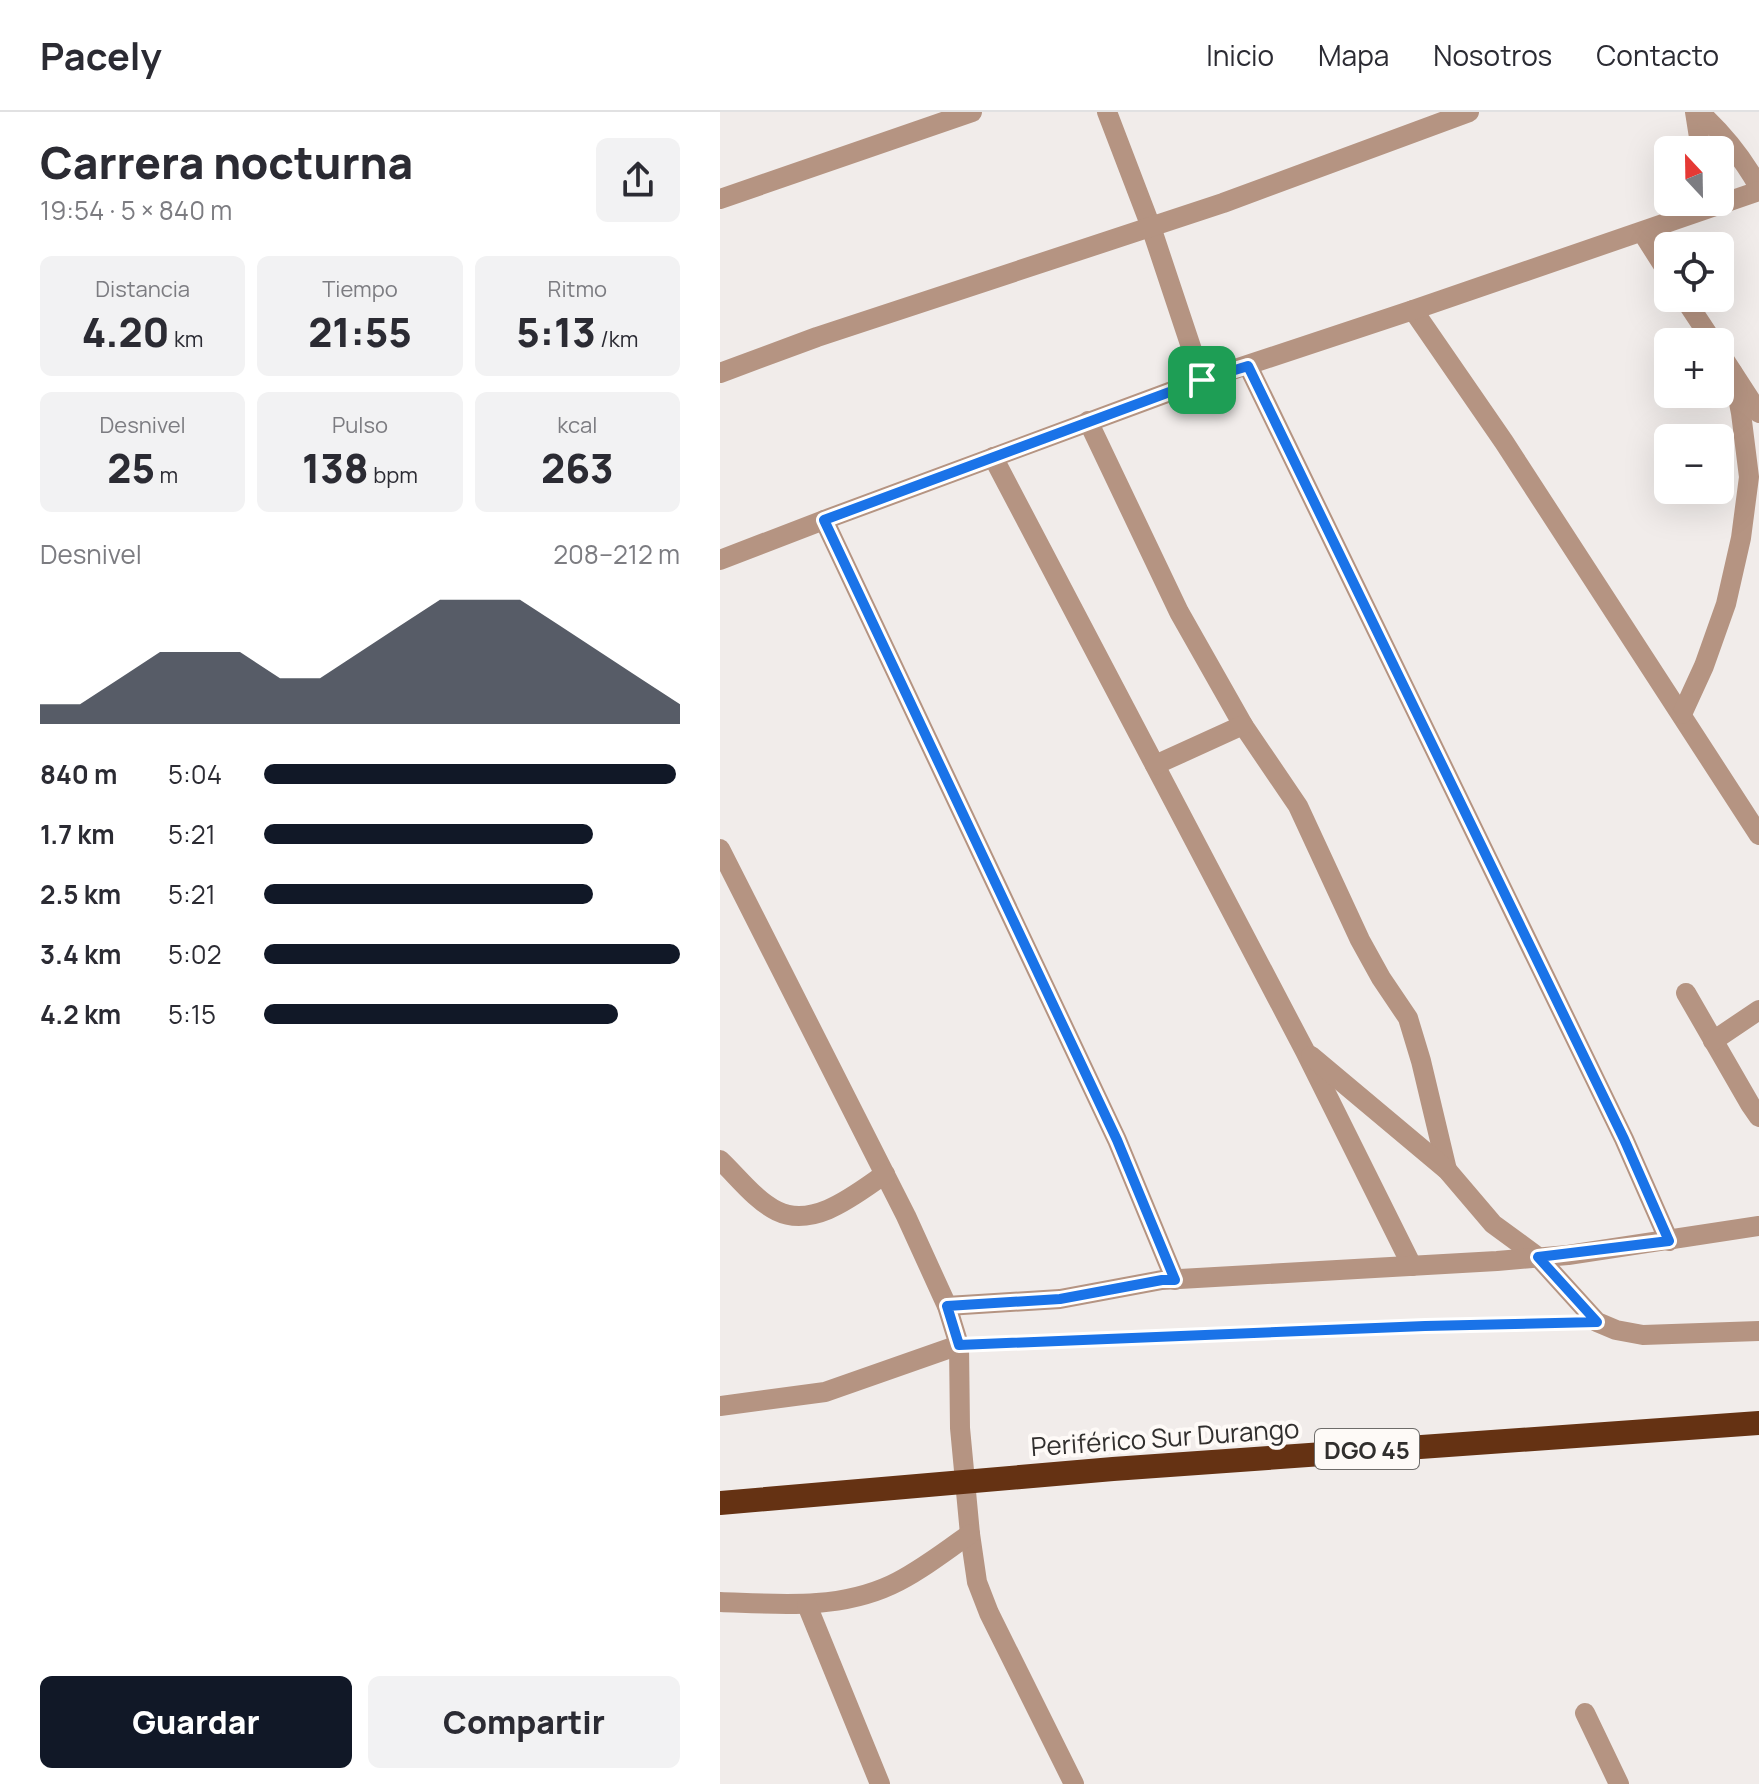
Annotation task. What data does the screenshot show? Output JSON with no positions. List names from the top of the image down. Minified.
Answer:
{"streets":{"highway":["Periférico Sur Durango","DGO 45"]},"north":"top","page":{"header":"Pacely","nav":["Inicio","Mapa","Nosotros","Contacto"],"heading":["Carrera nocturna","19:54 · 5 × 840 m"],"map_buttons":["+","−"],"stats":[["Distancia","4.20 km"],["Tiempo","21:55"],["Ritmo","5:13 /km"],["Desnivel","25 m"],["Pulso","138 bpm"],["kcal","263"]],"chart":["Desnivel","208–212 m"],"list":[{"name":"840 m","note":"5:04"},{"name":"1.7 km","note":"5:21"},{"name":"2.5 km","note":"5:21"},{"name":"3.4 km","note":"5:02"},{"name":"4.2 km","note":"5:15"}],"buttons":["Guardar","Compartir"]}}
